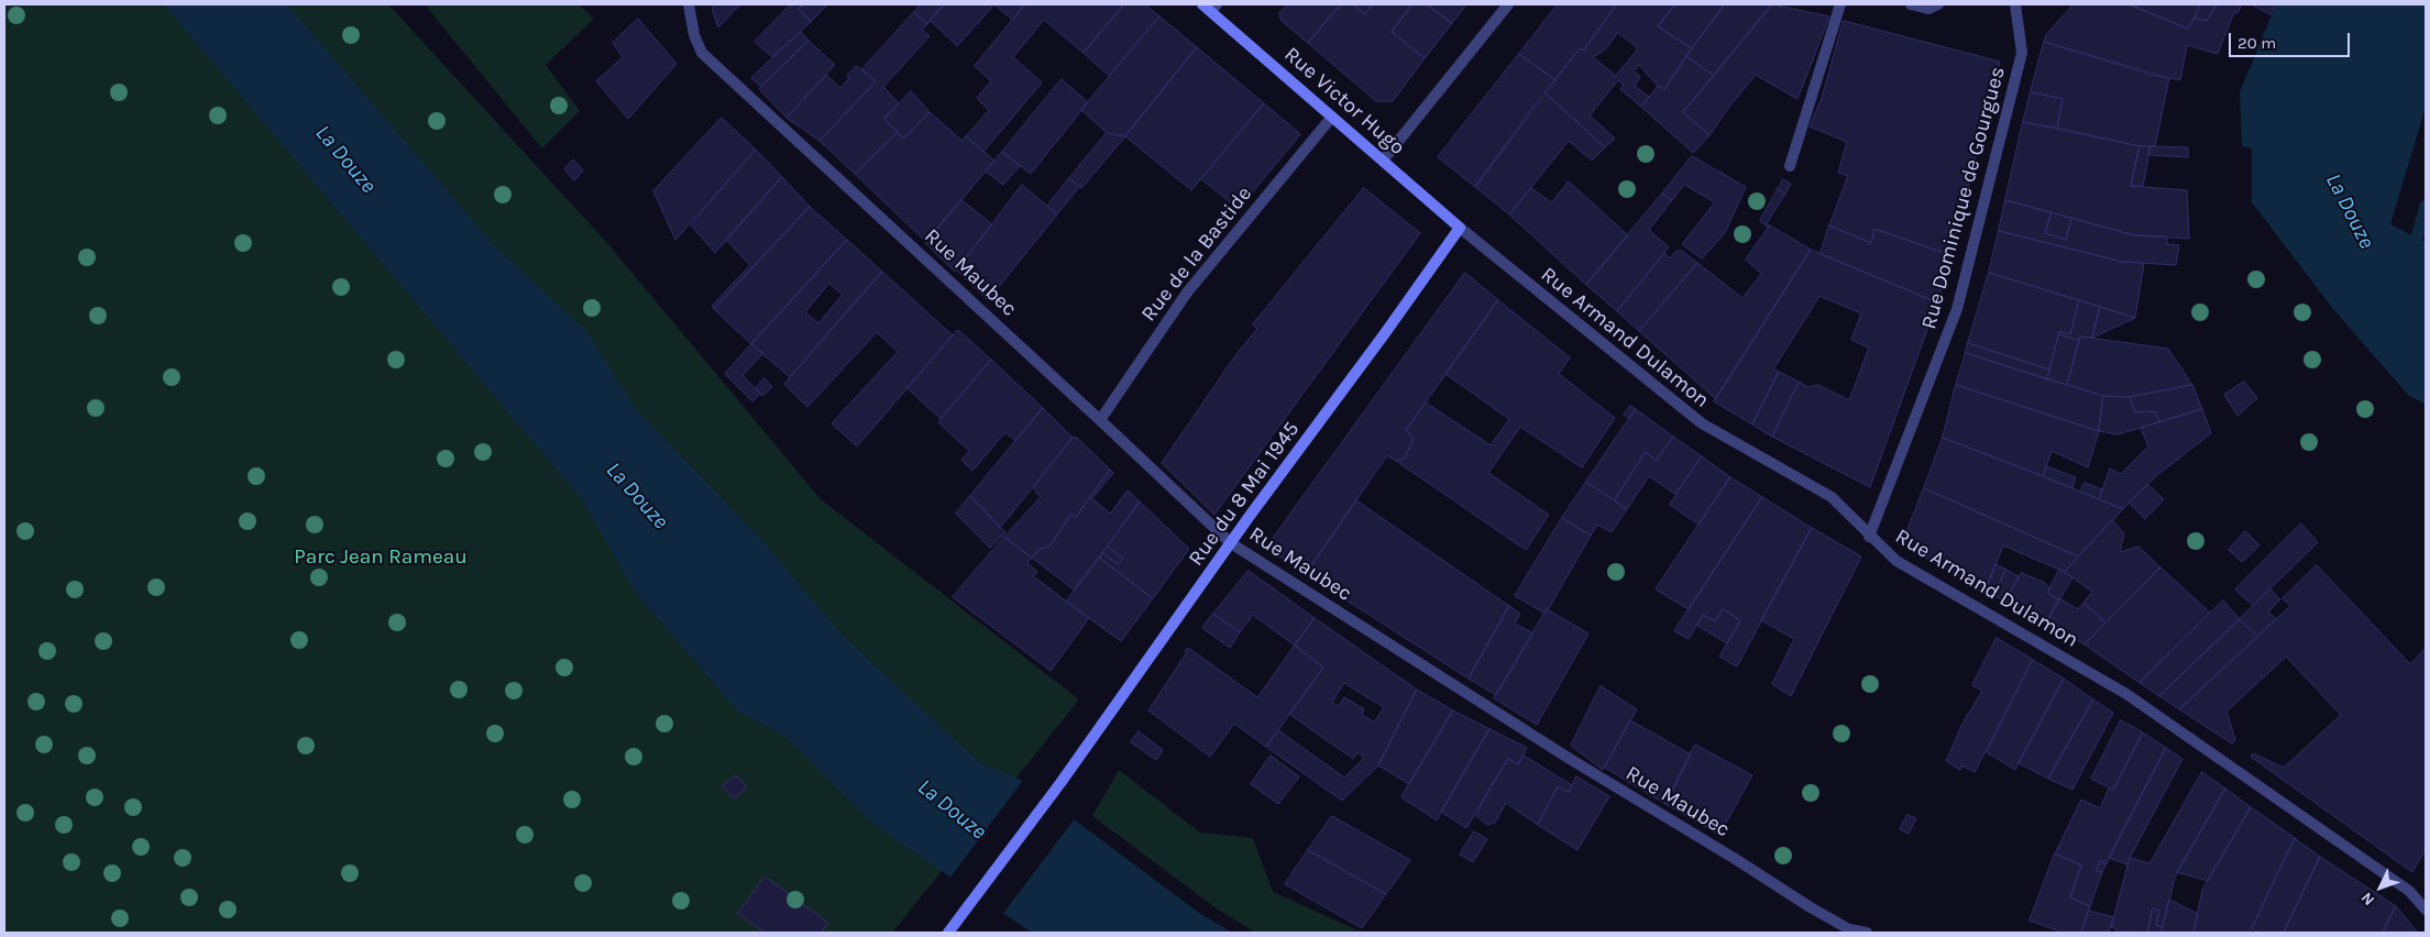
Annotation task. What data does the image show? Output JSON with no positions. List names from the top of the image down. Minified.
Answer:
{"streets":{"main road":["Rue Victor Hugo","Rue du 8 Mai 1945"],"street":["Rue Dominique de Gourgues","Rue de la Bastide","Rue Maubec","Rue Armand Dulamon"]},"crossings":[["Rue Victor Hugo","Rue de la Bastide"],["Rue Victor Hugo","Rue Armand Dulamon"],["Rue Victor Hugo","Rue du 8 Mai 1945"],["Rue Dominique de Gourgues","Rue Armand Dulamon"],["Rue de la Bastide","Rue Maubec"],["Rue Maubec","Rue du 8 Mai 1945"],["Rue Armand Dulamon","Rue du 8 Mai 1945"]],"water":["La Douze"],"parks":["Parc Jean Rameau"],"scale_bar":"20 m","north":"bottom left"}
